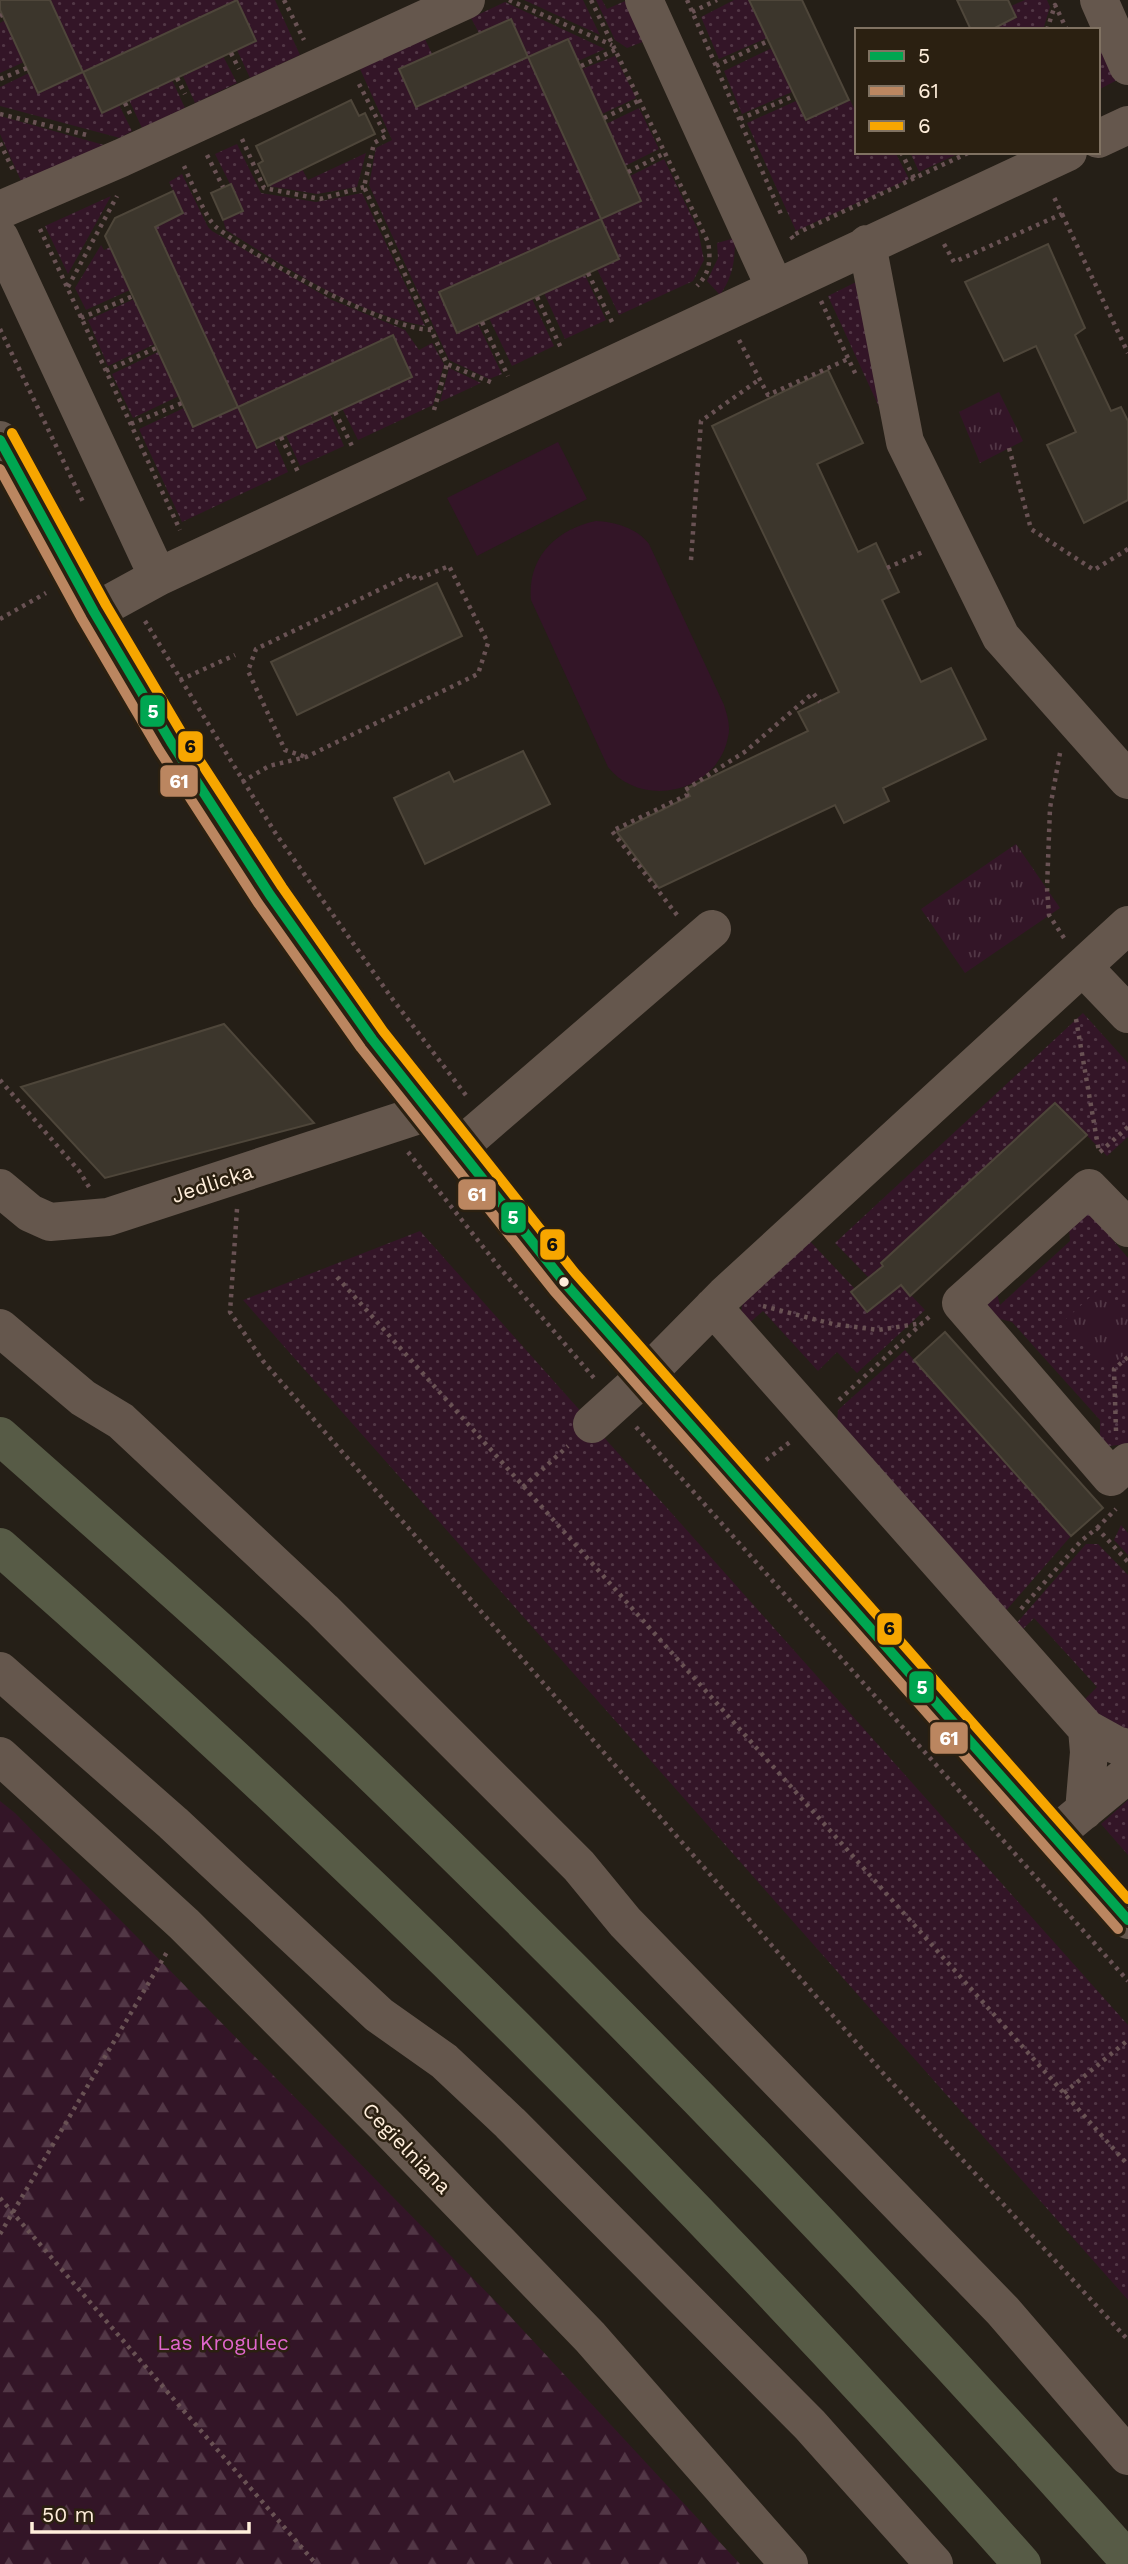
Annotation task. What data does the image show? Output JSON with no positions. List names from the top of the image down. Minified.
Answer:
{"streets":{"street":["Jedlicka","Cegielniana"]},"parks":["Las Krogulec"],"lines":["transit line 6","transit line 5","transit line 61"],"legend":["5","61","6"],"scale_bar":"50 m"}
